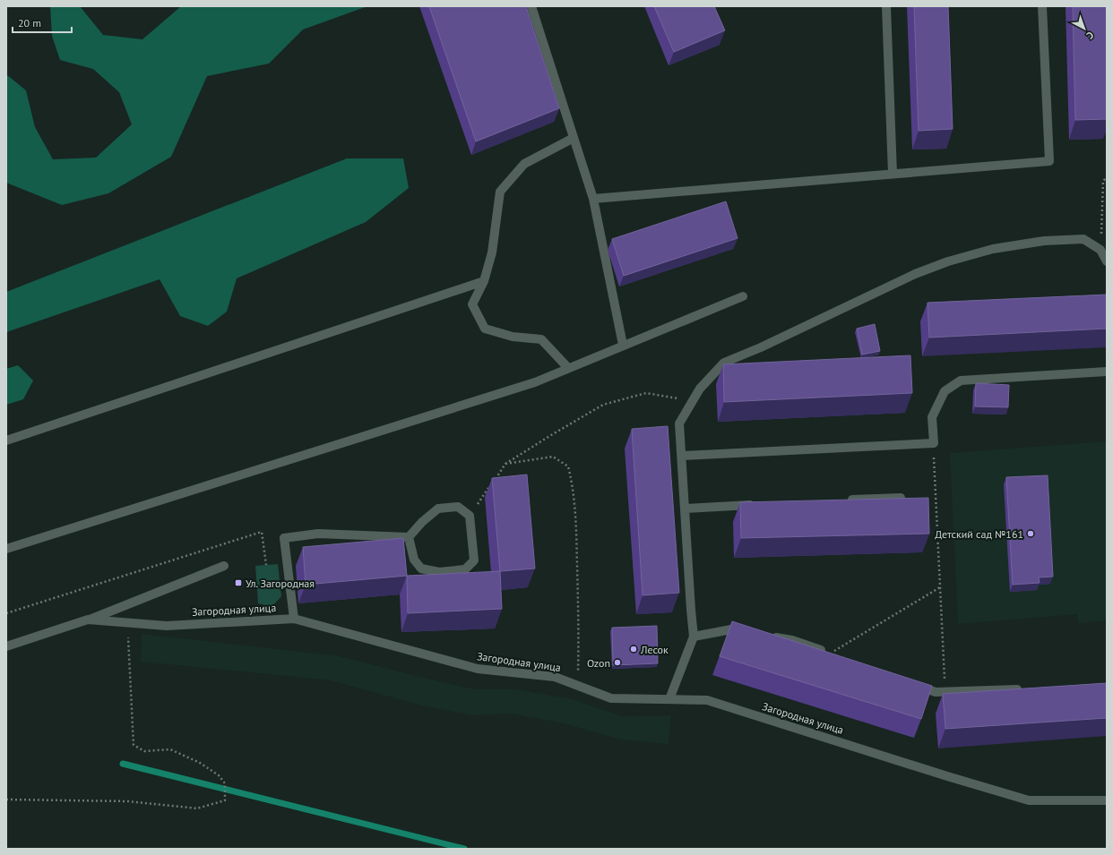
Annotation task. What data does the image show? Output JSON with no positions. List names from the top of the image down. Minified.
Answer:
{"streets":{"street":["Загородная улица"]},"places":{"other":["Детский сад №161","Лесок","Ozon"],"transit":["Ул. Загородная"]},"scale_bar":"20 m","north":"bottom right"}
